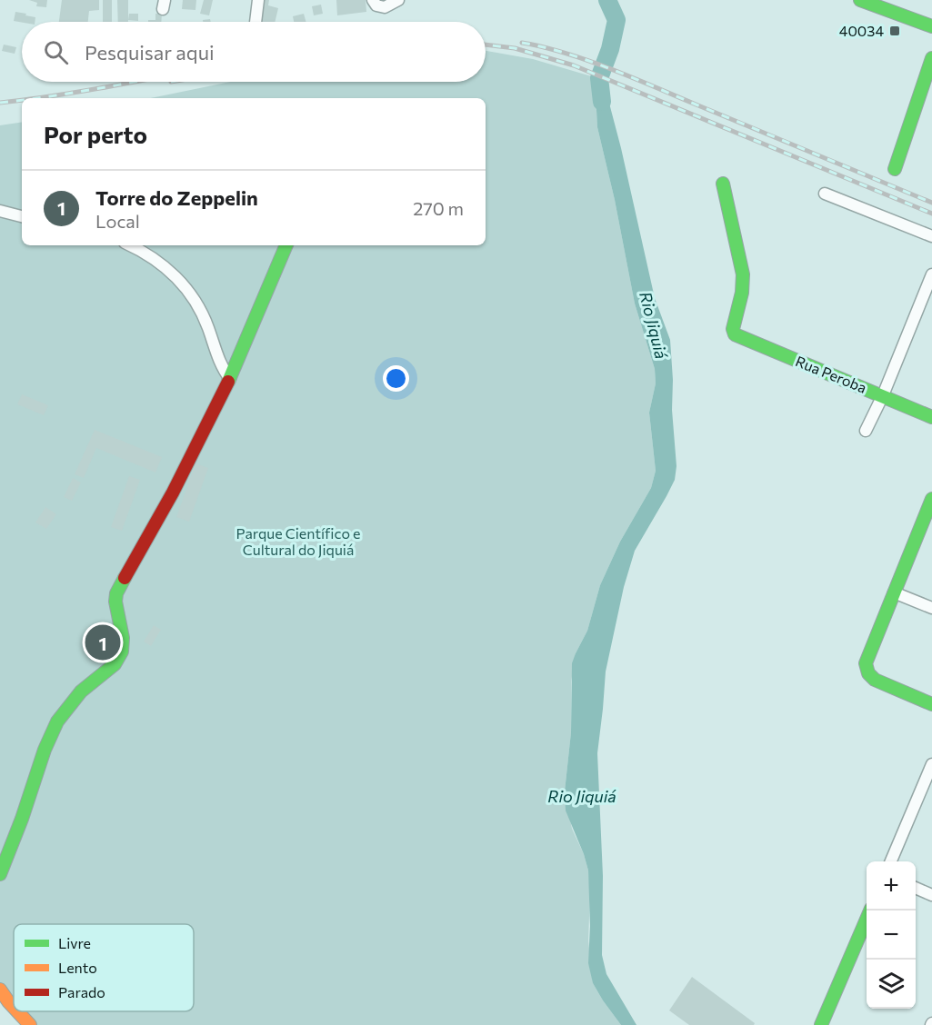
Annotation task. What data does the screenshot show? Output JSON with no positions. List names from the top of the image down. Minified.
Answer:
{"streets":{"street":["Rua Peroba"]},"water":["Rio Jiquiá"],"parks":["Parque Científico e Cultural do Jiquiá"],"places":{"transit":["40034"]},"legend":["Livre","Lento","Parado"],"page":{"search":"Pesquisar aqui","heading":"Por perto","list":[{"mark":"1","name":"Torre do Zeppelin","note":"Local","value":"270 m"}],"pins":"1","map_buttons":["+","−"]}}
